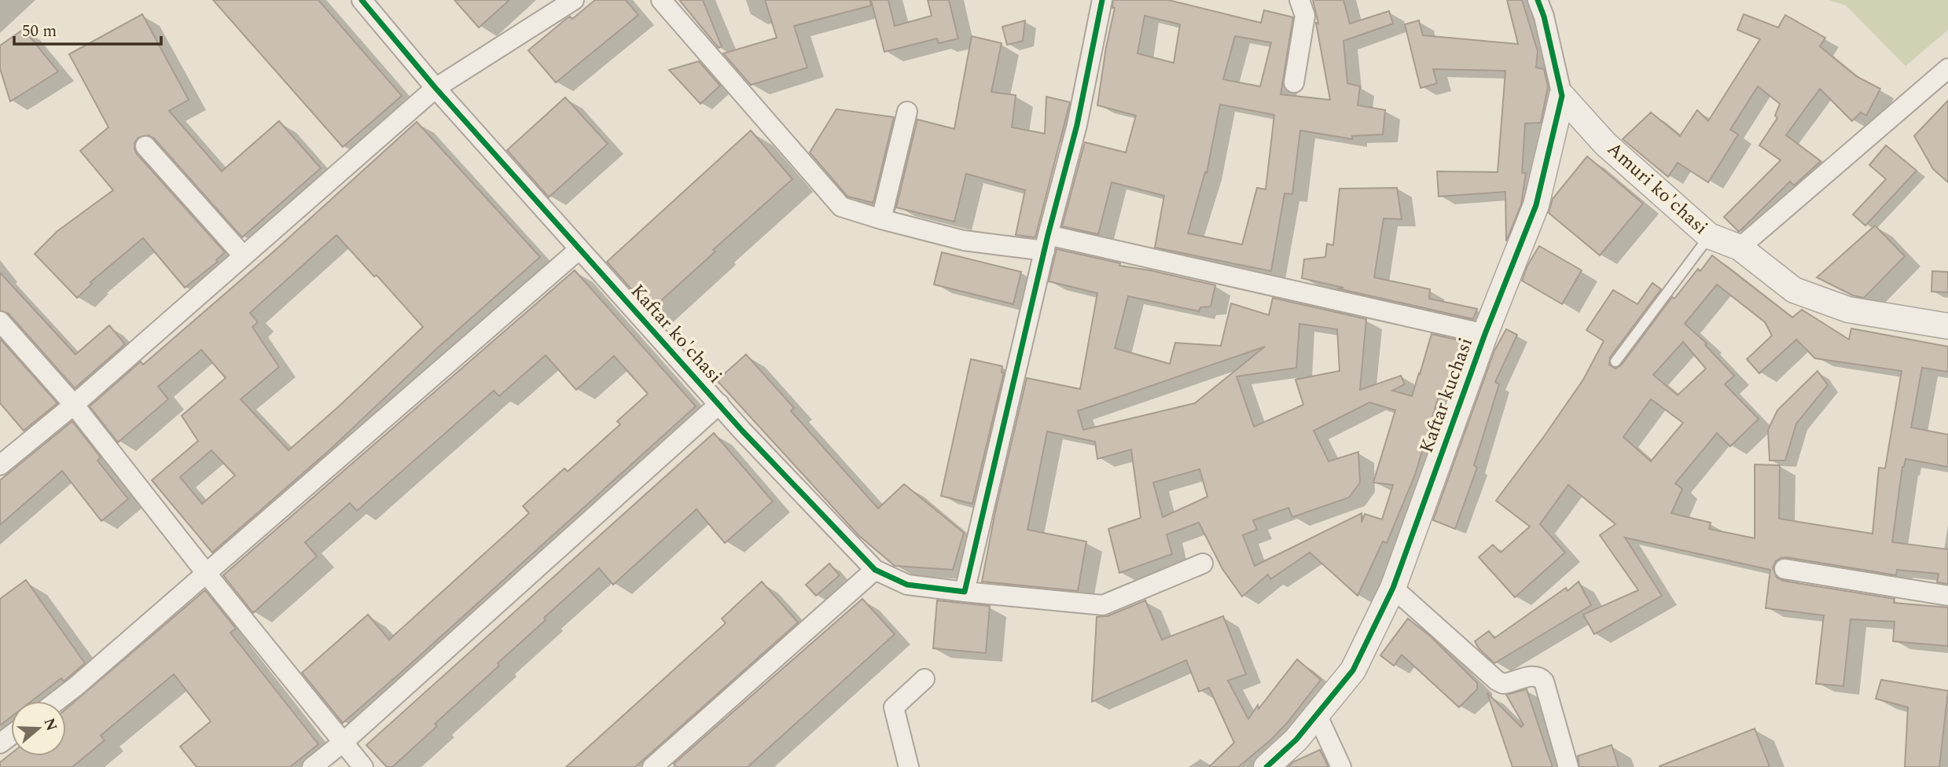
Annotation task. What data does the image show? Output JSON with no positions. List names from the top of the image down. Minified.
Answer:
{"streets":{"street":["Amuri ko'chasi","Kaftar ko'chasi","Kaftar kuchasi"]},"crossings":[["Amuri ko'chasi","Kaftar kuchasi"]],"scale_bar":"50 m","north":"right"}
